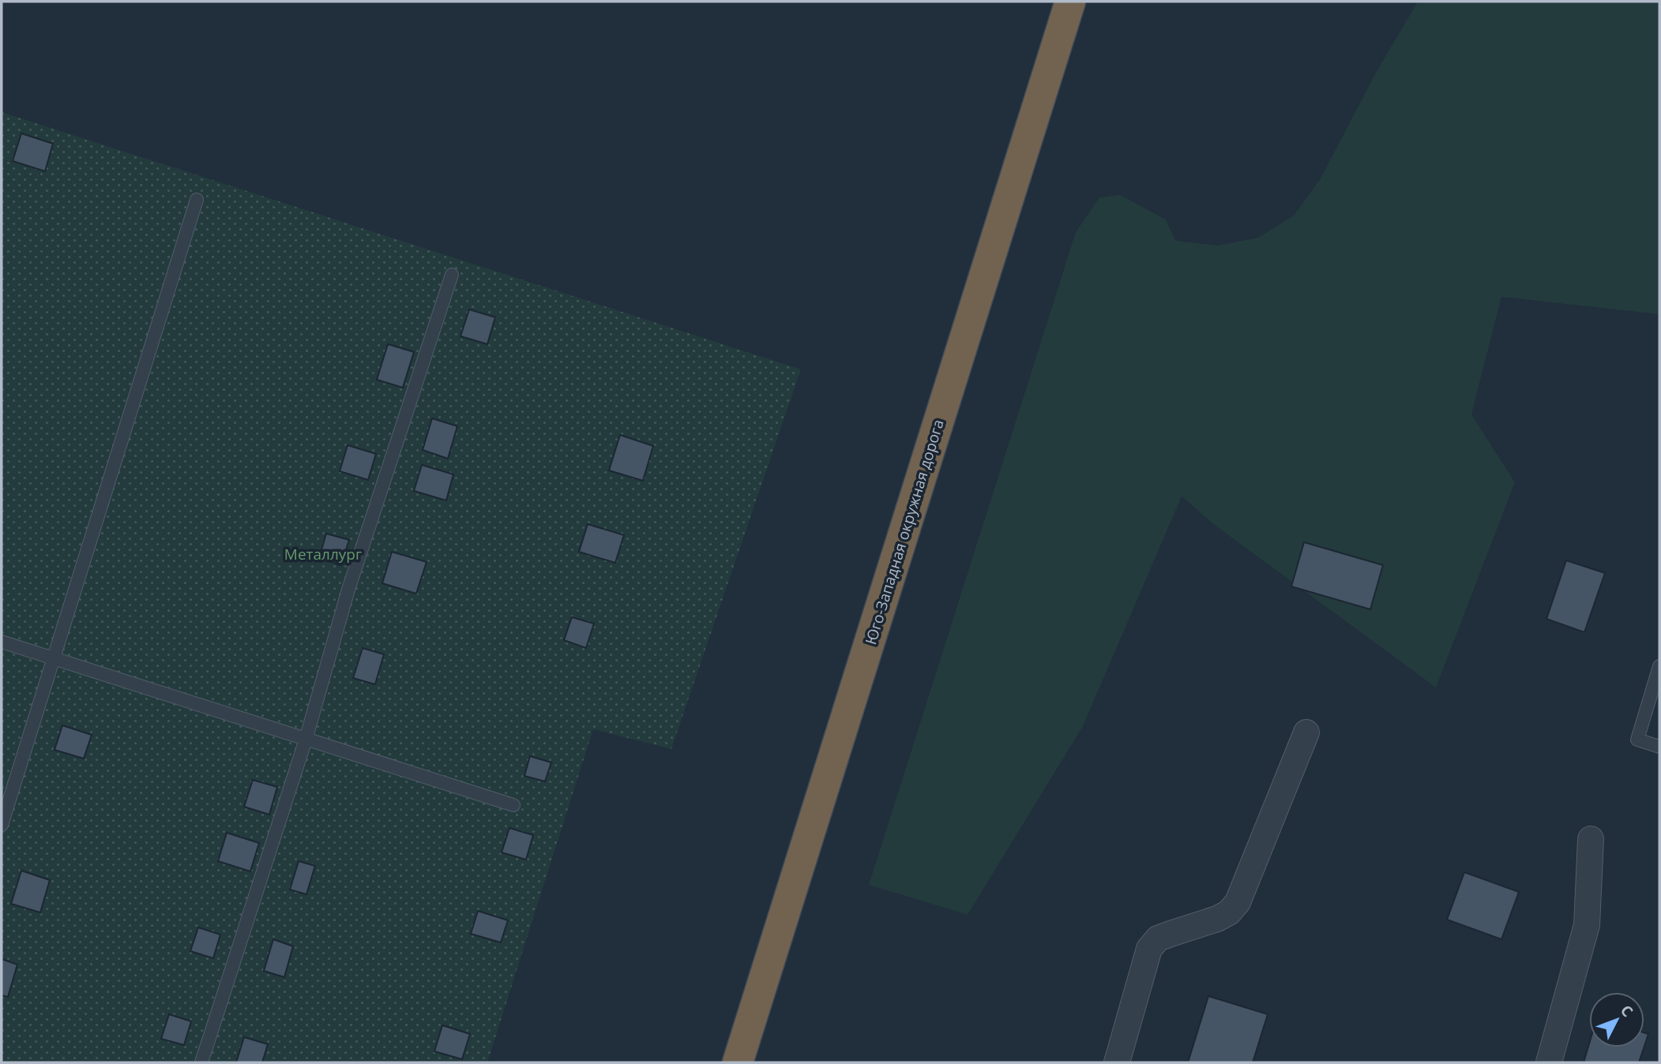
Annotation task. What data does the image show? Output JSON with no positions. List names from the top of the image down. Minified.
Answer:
{"streets":{"highway":["Юго-Западная окружная дорога"]},"parks":["Металлург"],"north":"top right"}
